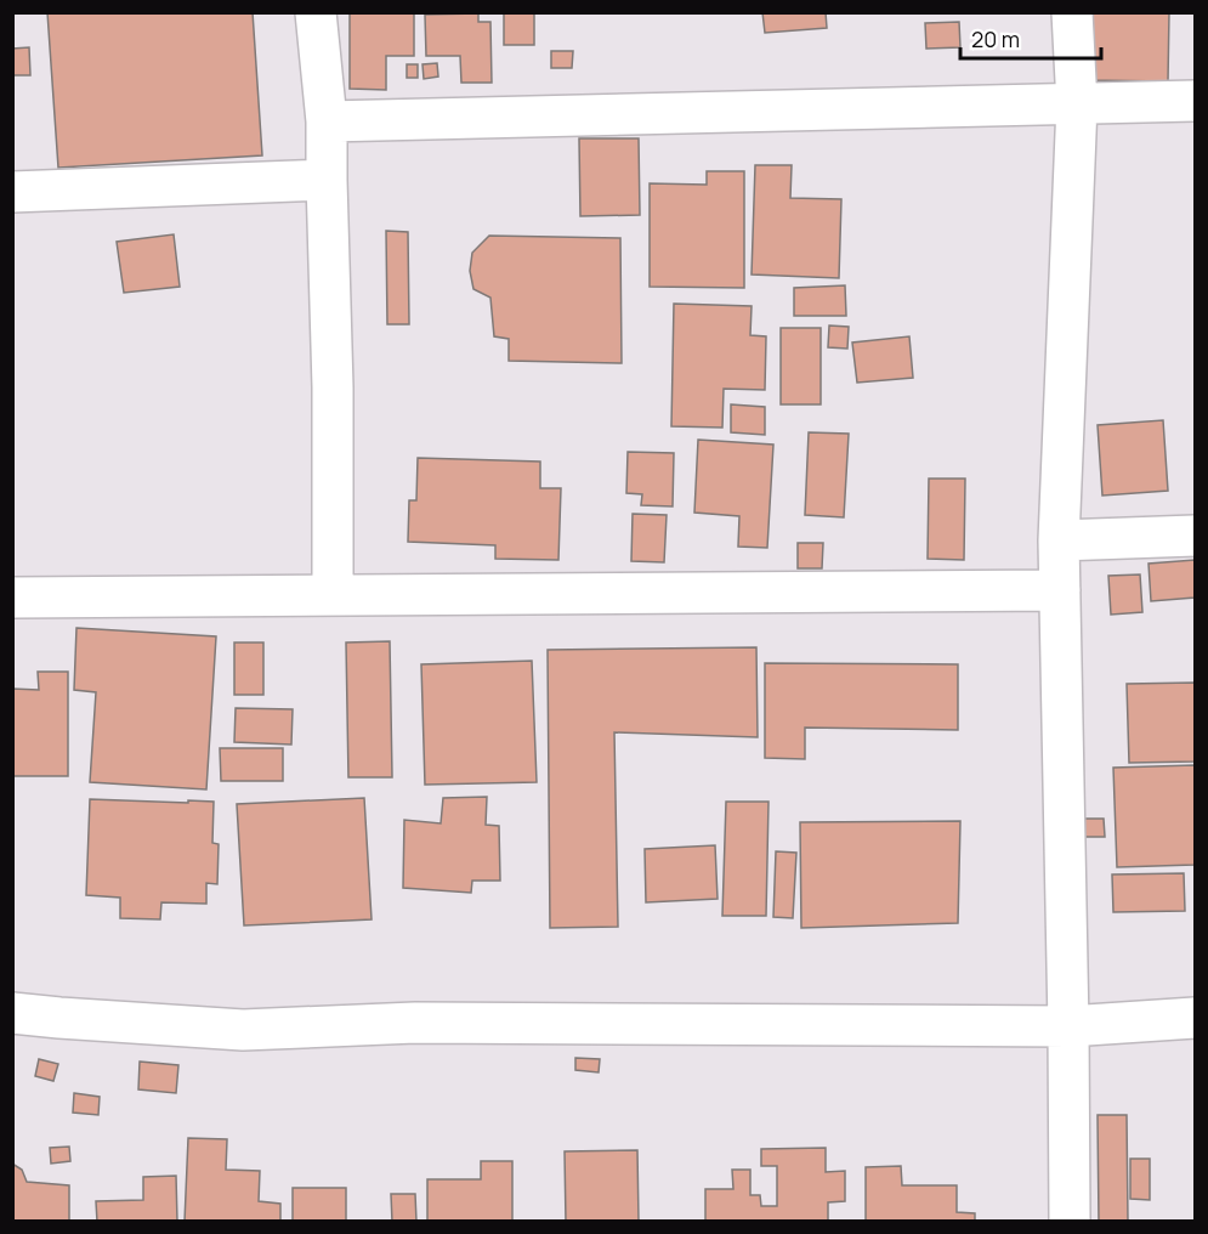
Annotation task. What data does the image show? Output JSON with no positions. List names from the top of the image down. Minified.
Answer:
{"scale_bar":"20 m"}
